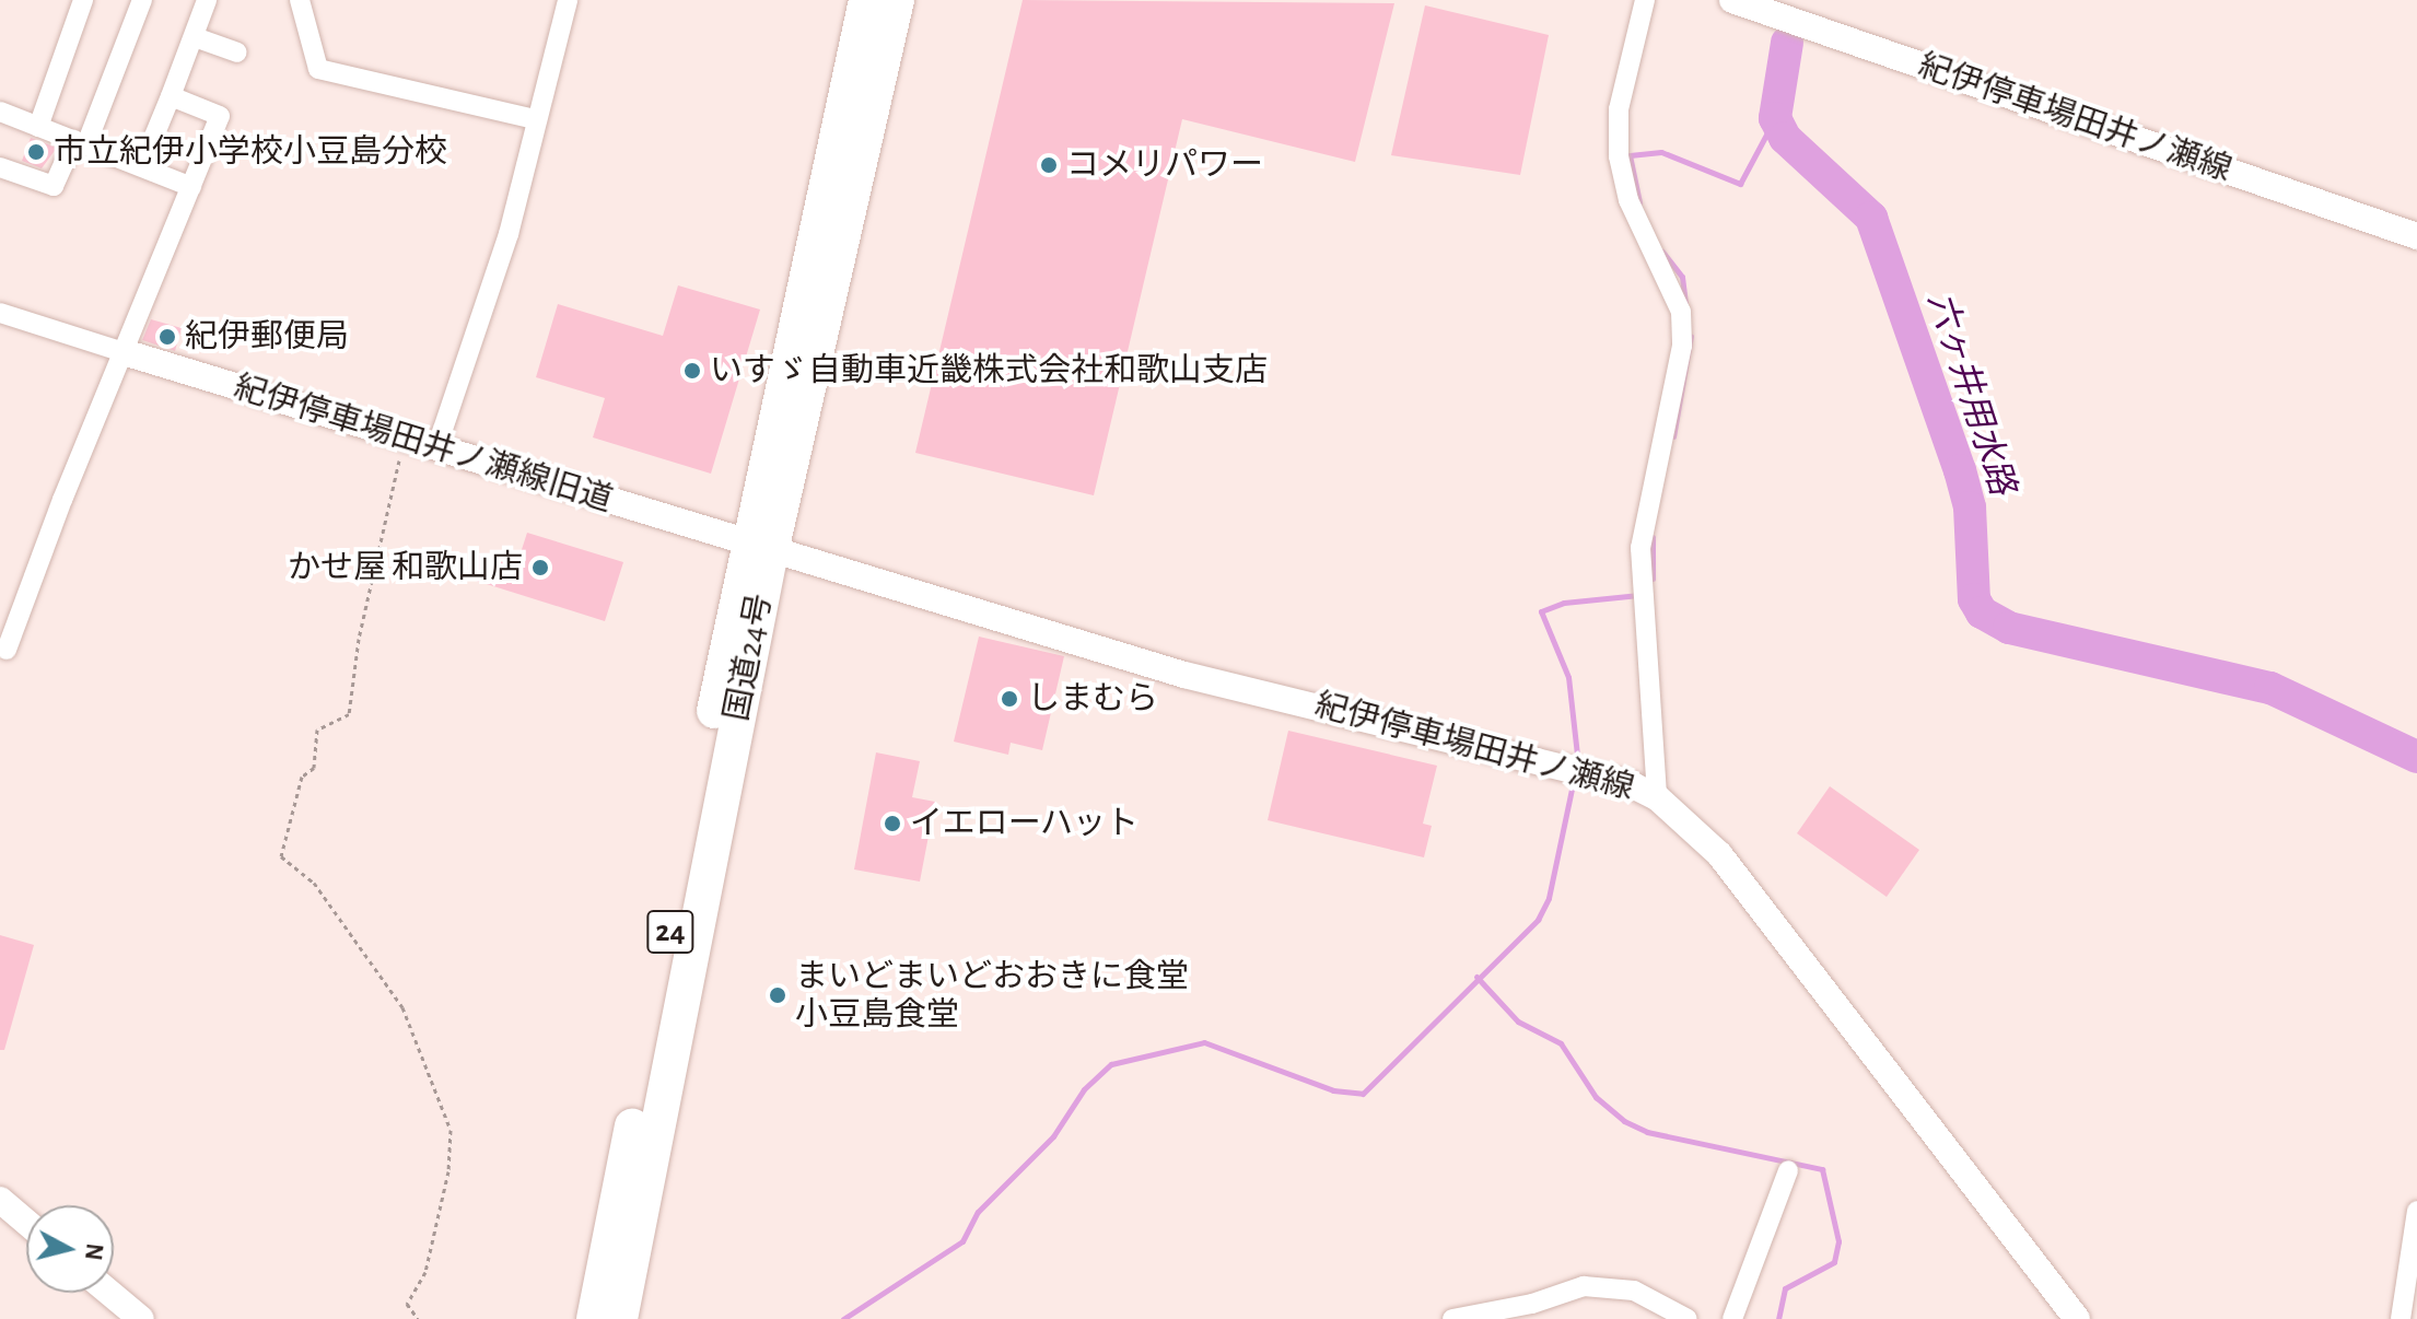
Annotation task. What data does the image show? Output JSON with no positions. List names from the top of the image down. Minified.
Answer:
{"streets":{"highway":["国道24号","24"],"main road":["紀伊停車場田井ノ瀬線","紀伊停車場田井ノ瀬線旧道"]},"crossings":[["紀伊停車場田井ノ瀬線","紀伊停車場田井ノ瀬線旧道"],["紀伊停車場田井ノ瀬線","国道24号"],["紀伊停車場田井ノ瀬線旧道","国道24号"]],"water":["六ヶ井用水路"],"places":["市立紀伊小学校小豆島分校","コメリパワー","紀伊郵便局","いすゞ自動車近畿株式会社和歌山支店","かせ屋 和歌山店","しまむら","イエローハット","まいどまいどおおきに食堂 小豆島食堂"],"north":"right"}
